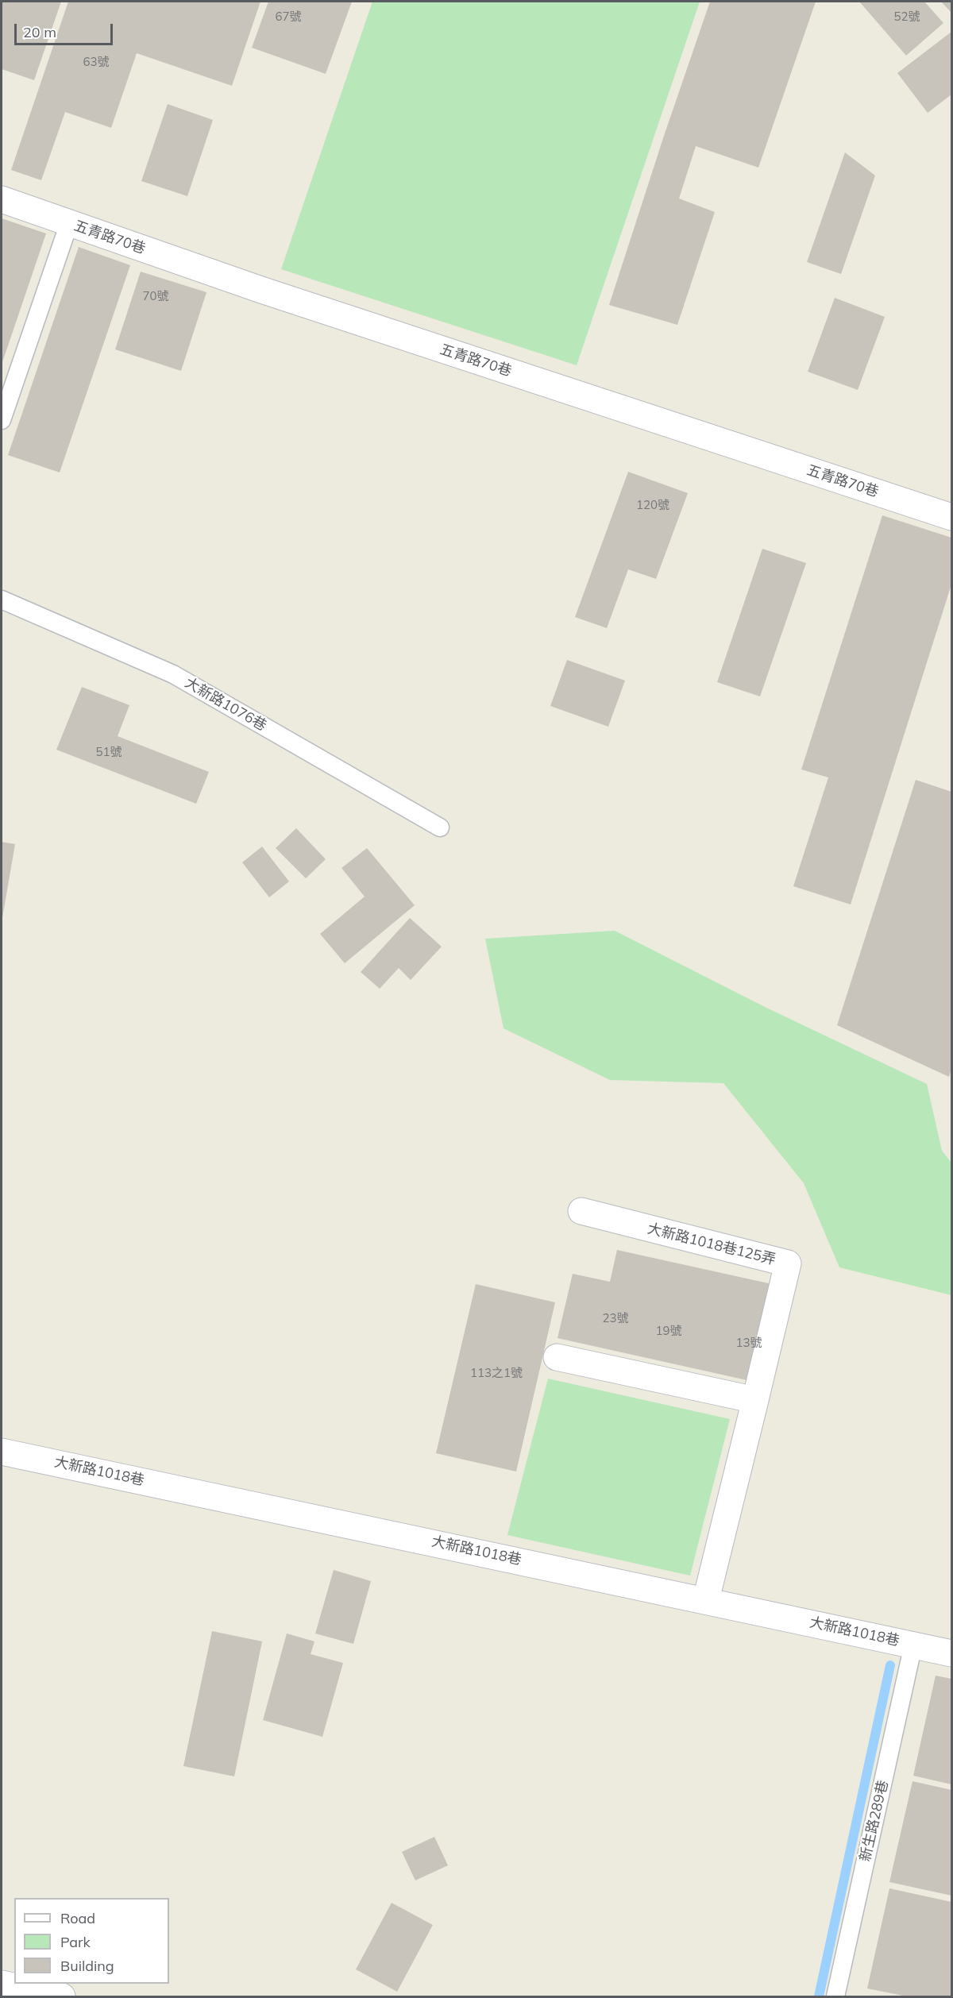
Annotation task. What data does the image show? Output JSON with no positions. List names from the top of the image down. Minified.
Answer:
{"streets":{"street":["五青路70巷","大新路1018巷125弄","大新路1018巷"],"lane":["大新路1076巷","新生路289巷"]},"crossings":[["大新路1018巷125弄","大新路1018巷"],["大新路1018巷","新生路289巷"]],"house_numbers":["67號","52號","63號","70號","120號","51號","23號","19號","13號","113之1號"],"legend":["Road","Park","Building"],"scale_bar":"20 m"}
